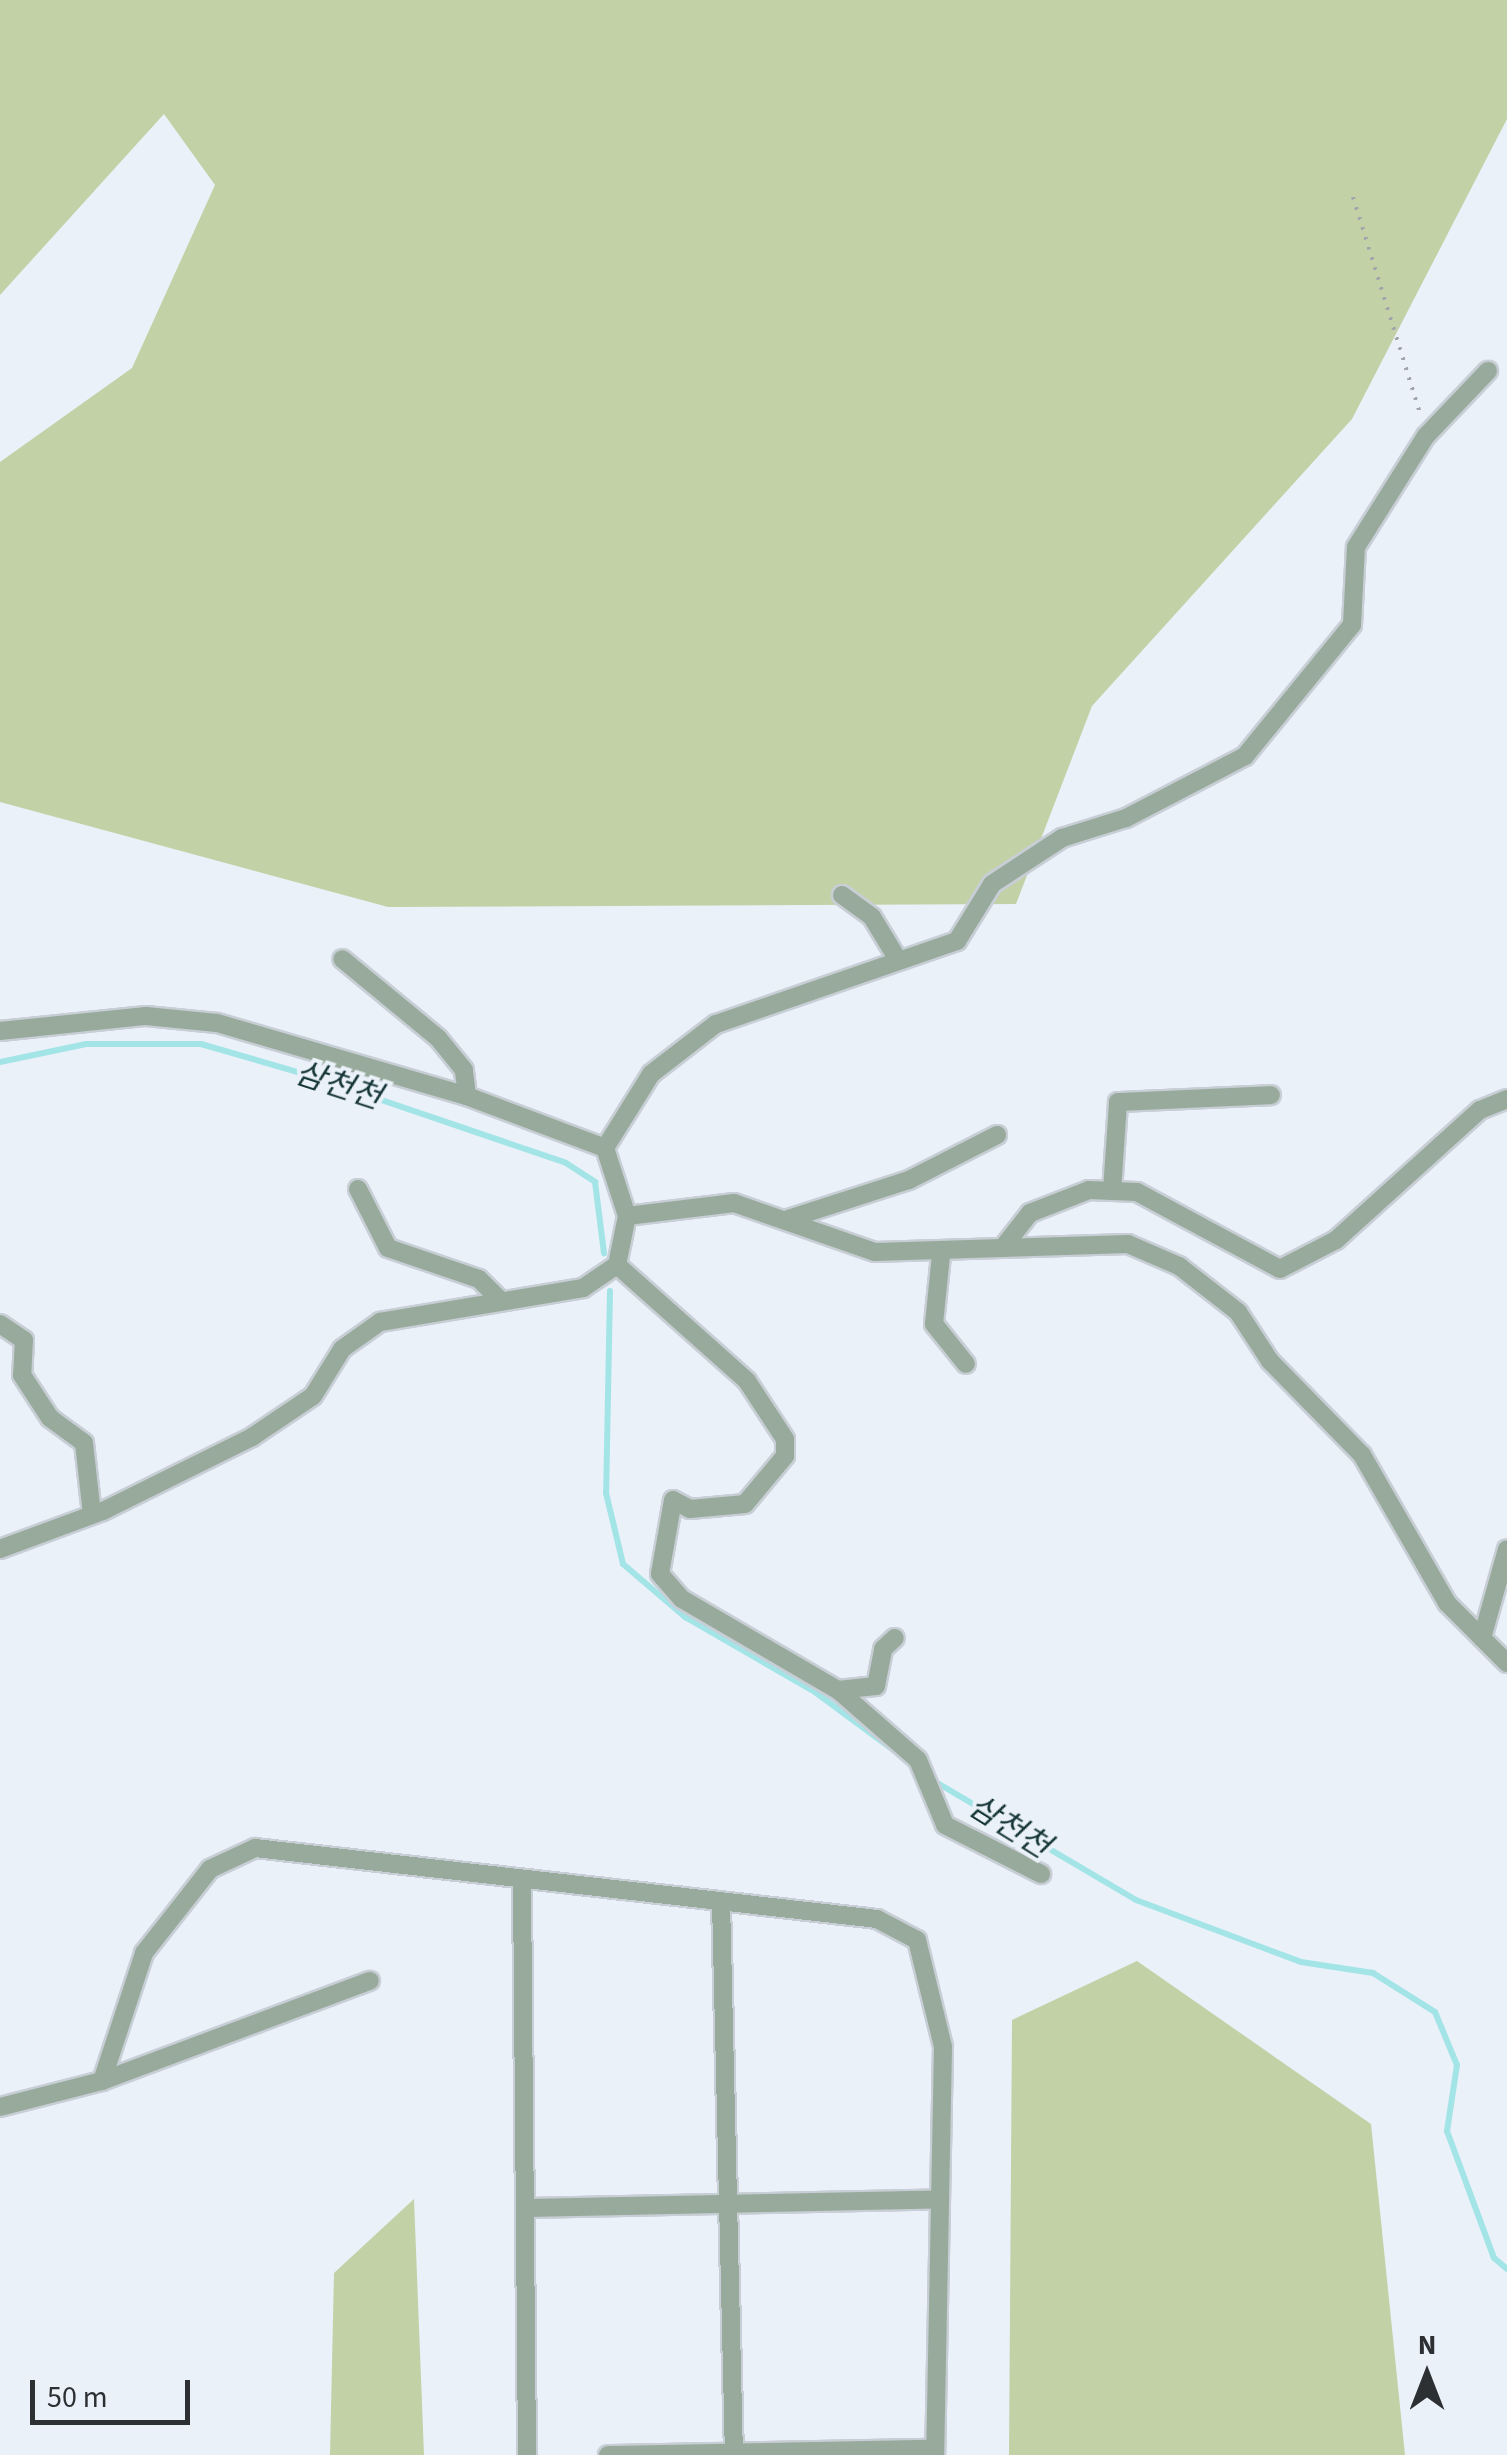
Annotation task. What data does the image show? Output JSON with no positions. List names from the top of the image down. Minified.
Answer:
{"water":["삼천천"],"scale_bar":"50 m","north":"top"}
